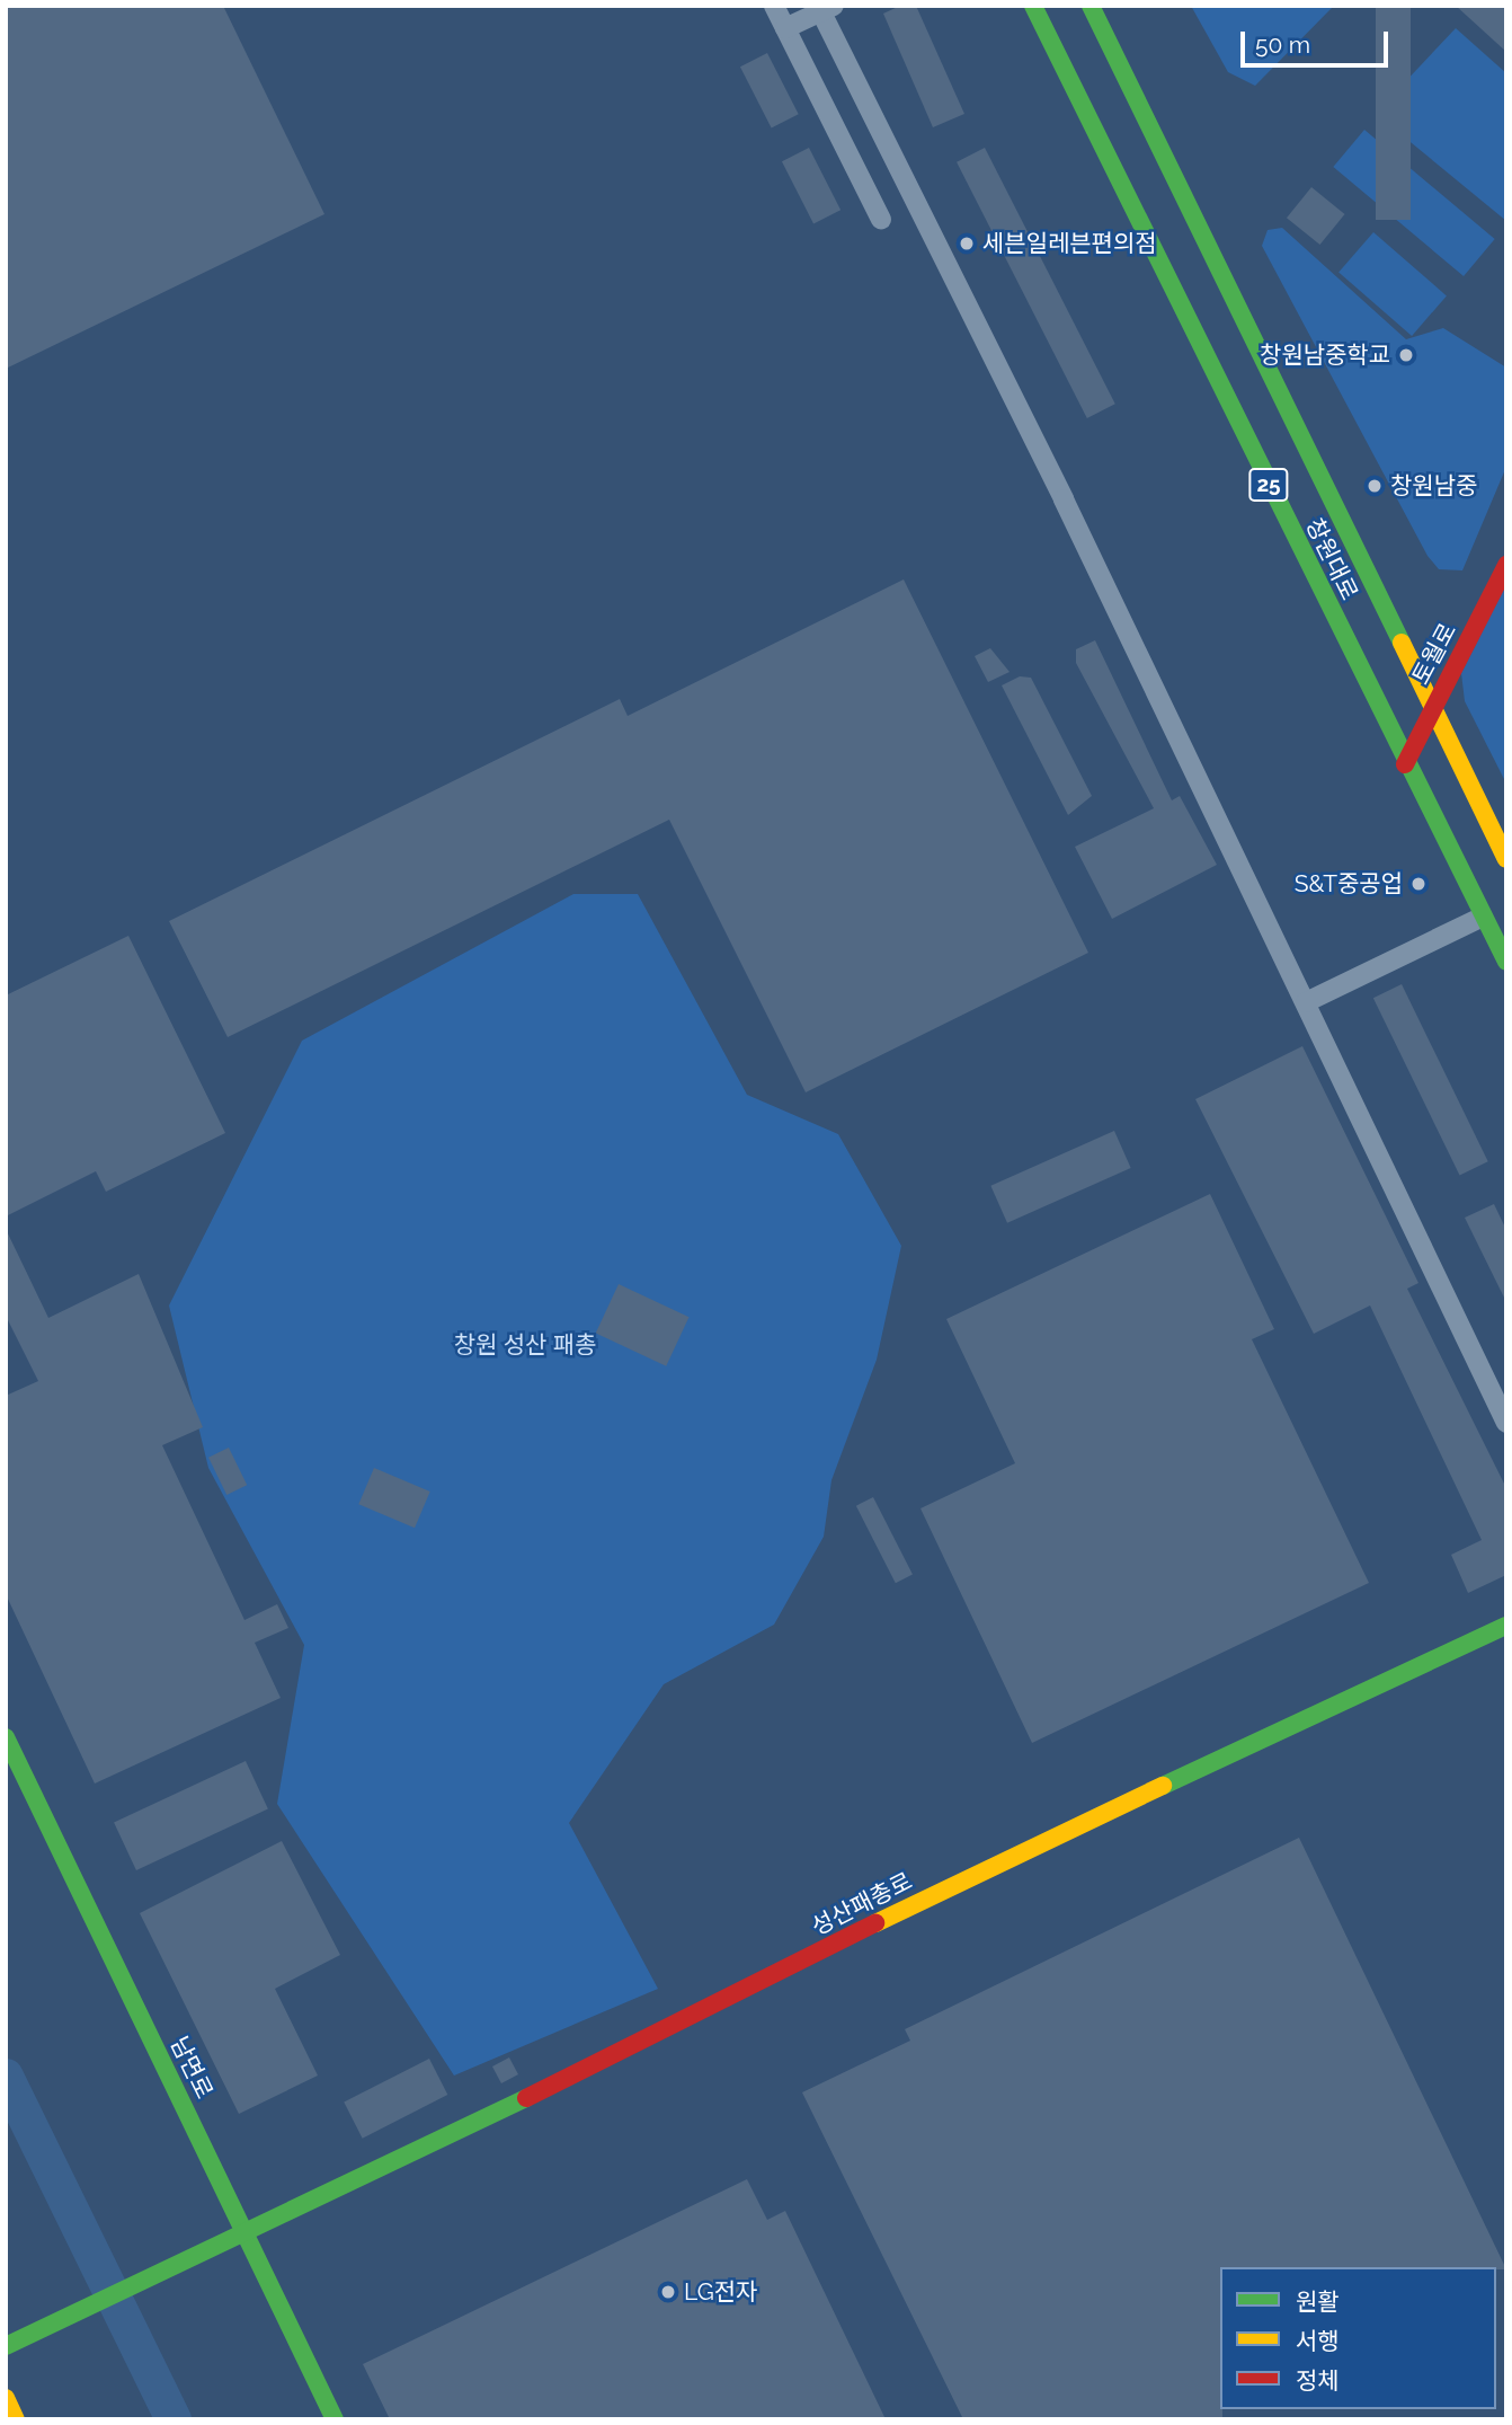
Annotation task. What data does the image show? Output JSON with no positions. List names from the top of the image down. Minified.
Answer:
{"streets":{"main road":["25","창원대로","토월로","성산패총로","남면로"]},"crossings":[["창원대로","토월로"],["성산패총로","남면로"]],"parks":["창원 성산 패총"],"places":["세븐일레븐편의점","창원남중학교","창원남중","S&T중공업","LG전자"],"legend":["원활","서행","정체"],"scale_bar":"50 m"}
